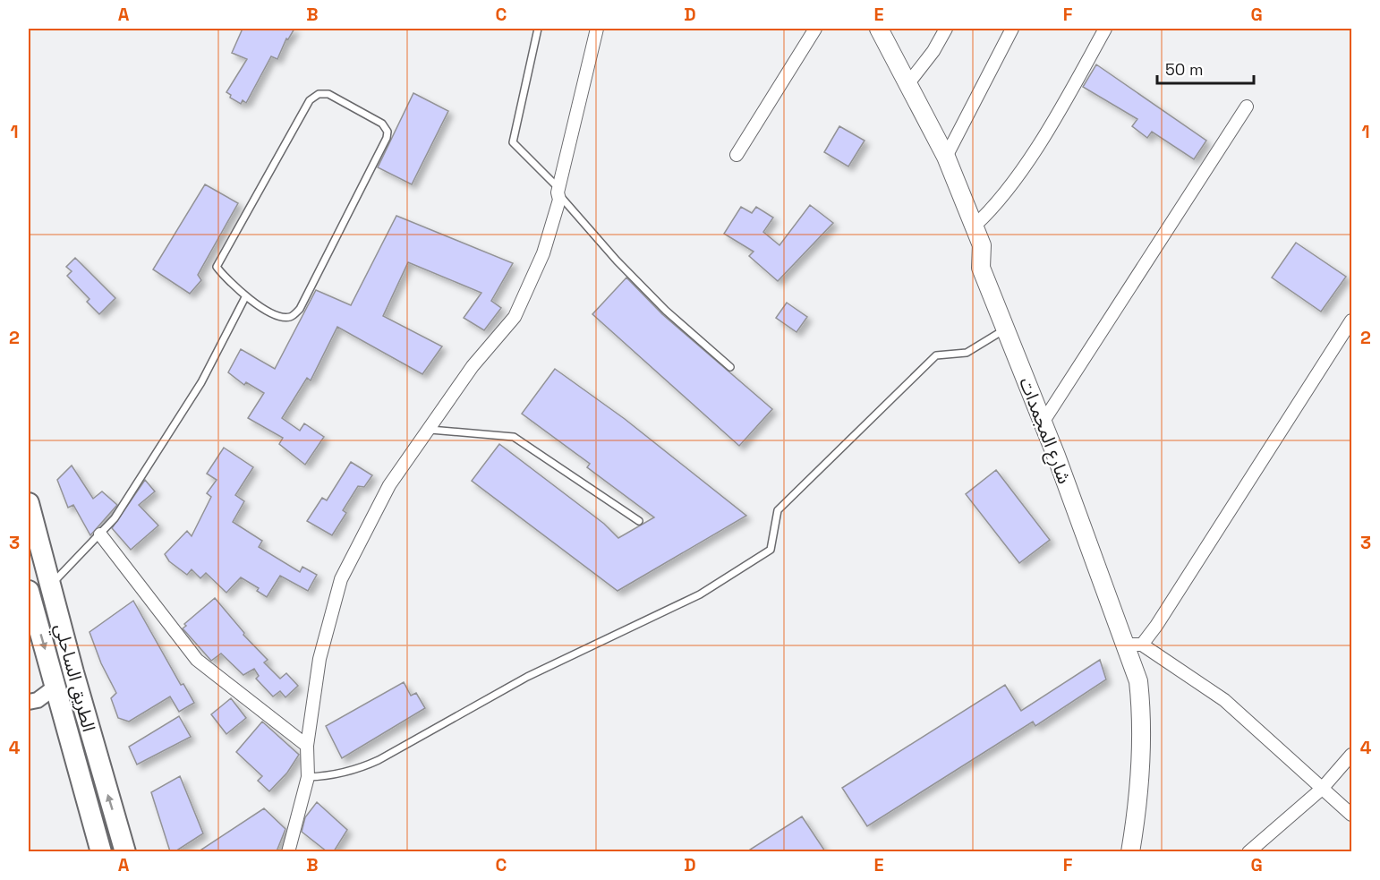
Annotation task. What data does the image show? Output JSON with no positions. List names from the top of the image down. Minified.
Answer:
{"streets":{"highway":["الطريق الساحلي"],"main road":["شارع المجمدات"]},"scale_bar":"50 m","grid":{"columns":["A","B","C","D","E","F","G"],"rows":["1","2","3","4"]}}
